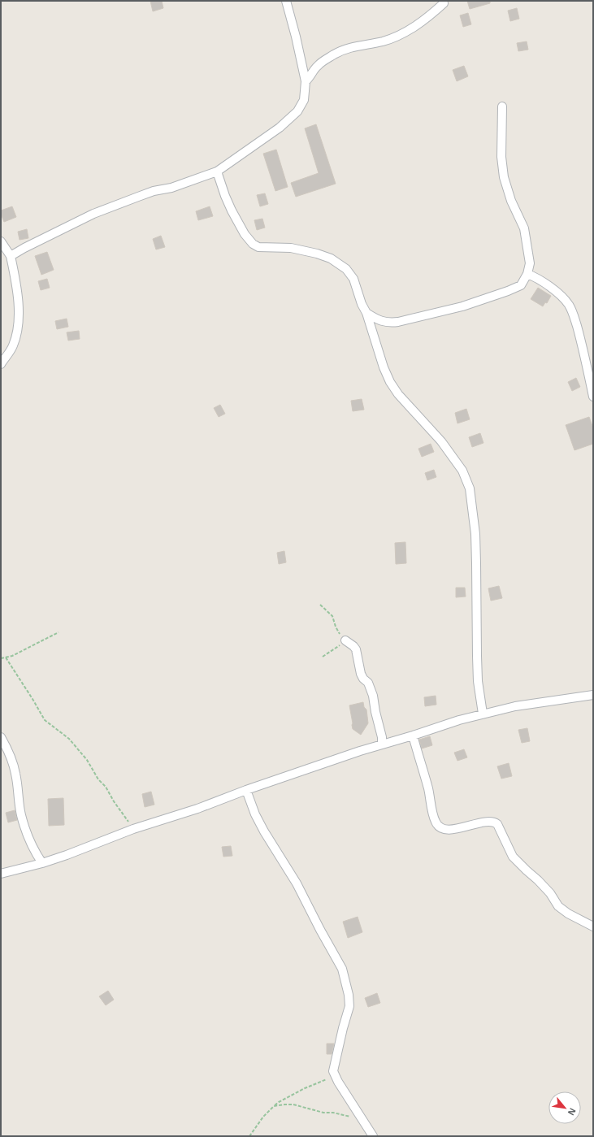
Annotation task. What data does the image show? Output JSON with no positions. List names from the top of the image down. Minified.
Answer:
{"north":"bottom right"}
